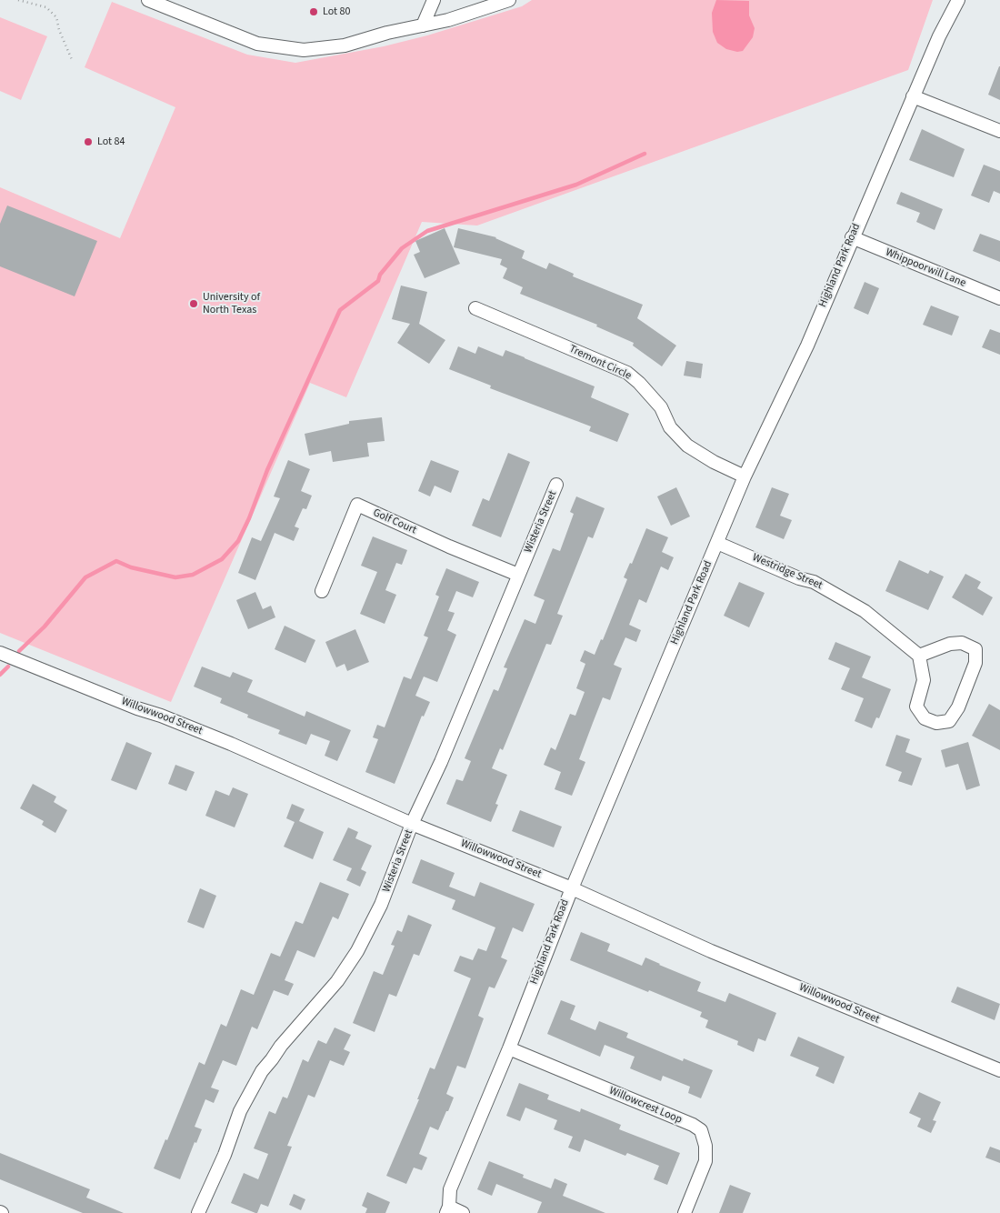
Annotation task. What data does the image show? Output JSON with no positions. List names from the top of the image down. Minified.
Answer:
{"streets":{"street":["Highland Park Road","Whippoorwill Lane","Tremont Circle","Golf Court","Wisteria Street","Westridge Street","Willowwood Street","Willowcrest Loop"]},"crossings":[["Highland Park Road","Whippoorwill Lane"],["Highland Park Road","Tremont Circle"],["Highland Park Road","Westridge Street"],["Highland Park Road","Willowwood Street"],["Highland Park Road","Willowcrest Loop"],["Golf Court","Wisteria Street"],["Wisteria Street","Willowwood Street"]],"places":["Lot 80","Lot 84","University of North Texas"]}
